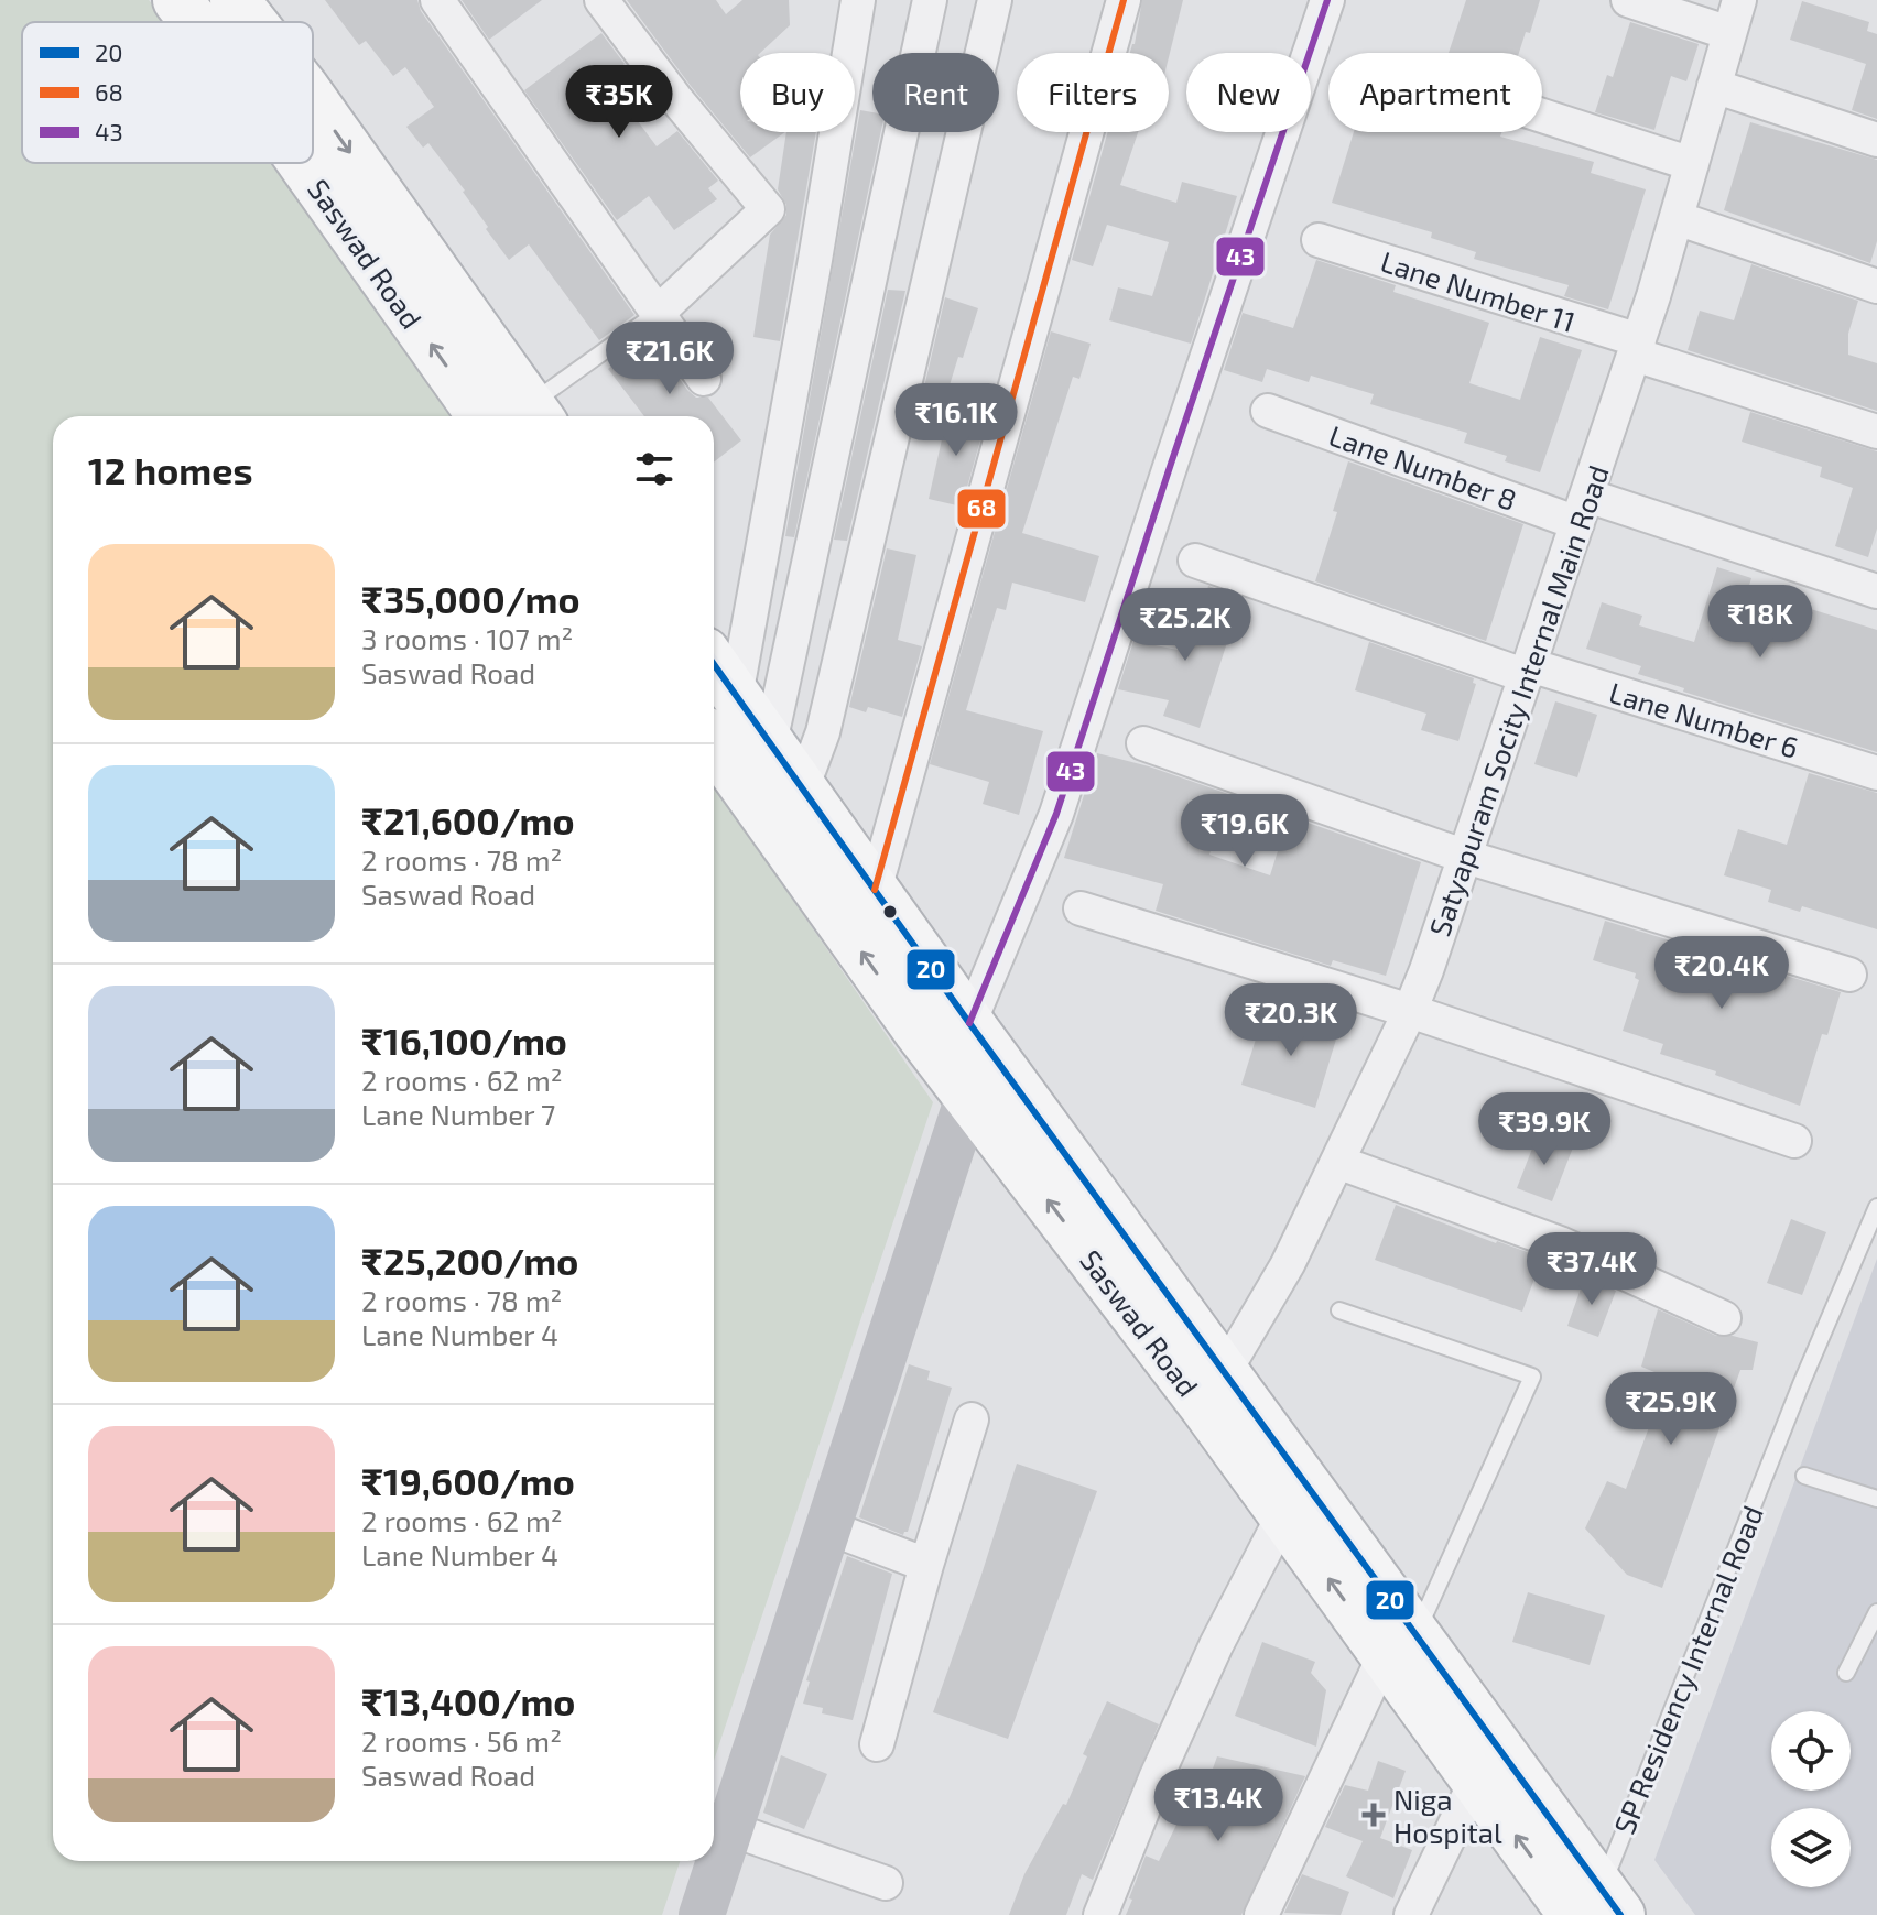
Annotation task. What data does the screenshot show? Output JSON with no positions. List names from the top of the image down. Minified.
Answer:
{"streets":{"highway":["Saswad Road"],"street":["Lane Number 11","Lane Number 8","Satyapuram Socity Internal Main Road","Lane Number 6"],"lane":["SP Residency Internal Road"]},"crossings":[["Saswad Road","Satyapuram Socity Internal Main Road"],["Saswad Road","SP Residency Internal Road"],["Lane Number 11","Satyapuram Socity Internal Main Road"],["Lane Number 8","Satyapuram Socity Internal Main Road"],["Satyapuram Socity Internal Main Road","Lane Number 6"]],"places":{"health":["Niga Hospital"]},"lines":["transit line 68","transit line 43","transit line 20"],"legend":["20","68","43"],"page":{"chip":["Buy","Rent","Filters","New","Apartment"],"price":["₹35K","₹21.6K","₹16.1K","₹18K","₹25.2K","₹19.6K","₹20.4K","₹20.3K","₹39.9K","₹37.4K","₹25.9K","₹13.4K"],"heading":"12 homes","list":[{"name":"₹35,000/mo","note":"3 rooms · 107 m² · Saswad Road"},{"name":"₹21,600/mo","note":"2 rooms · 78 m² · Saswad Road"},{"name":"₹16,100/mo","note":"2 rooms · 62 m² · Lane Number 7"},{"name":"₹25,200/mo","note":"2 rooms · 78 m² · Lane Number 4"},{"name":"₹19,600/mo","note":"2 rooms · 62 m² · Lane Number 4"},{"name":"₹13,400/mo","note":"2 rooms · 56 m² · Saswad Road"}]}}
